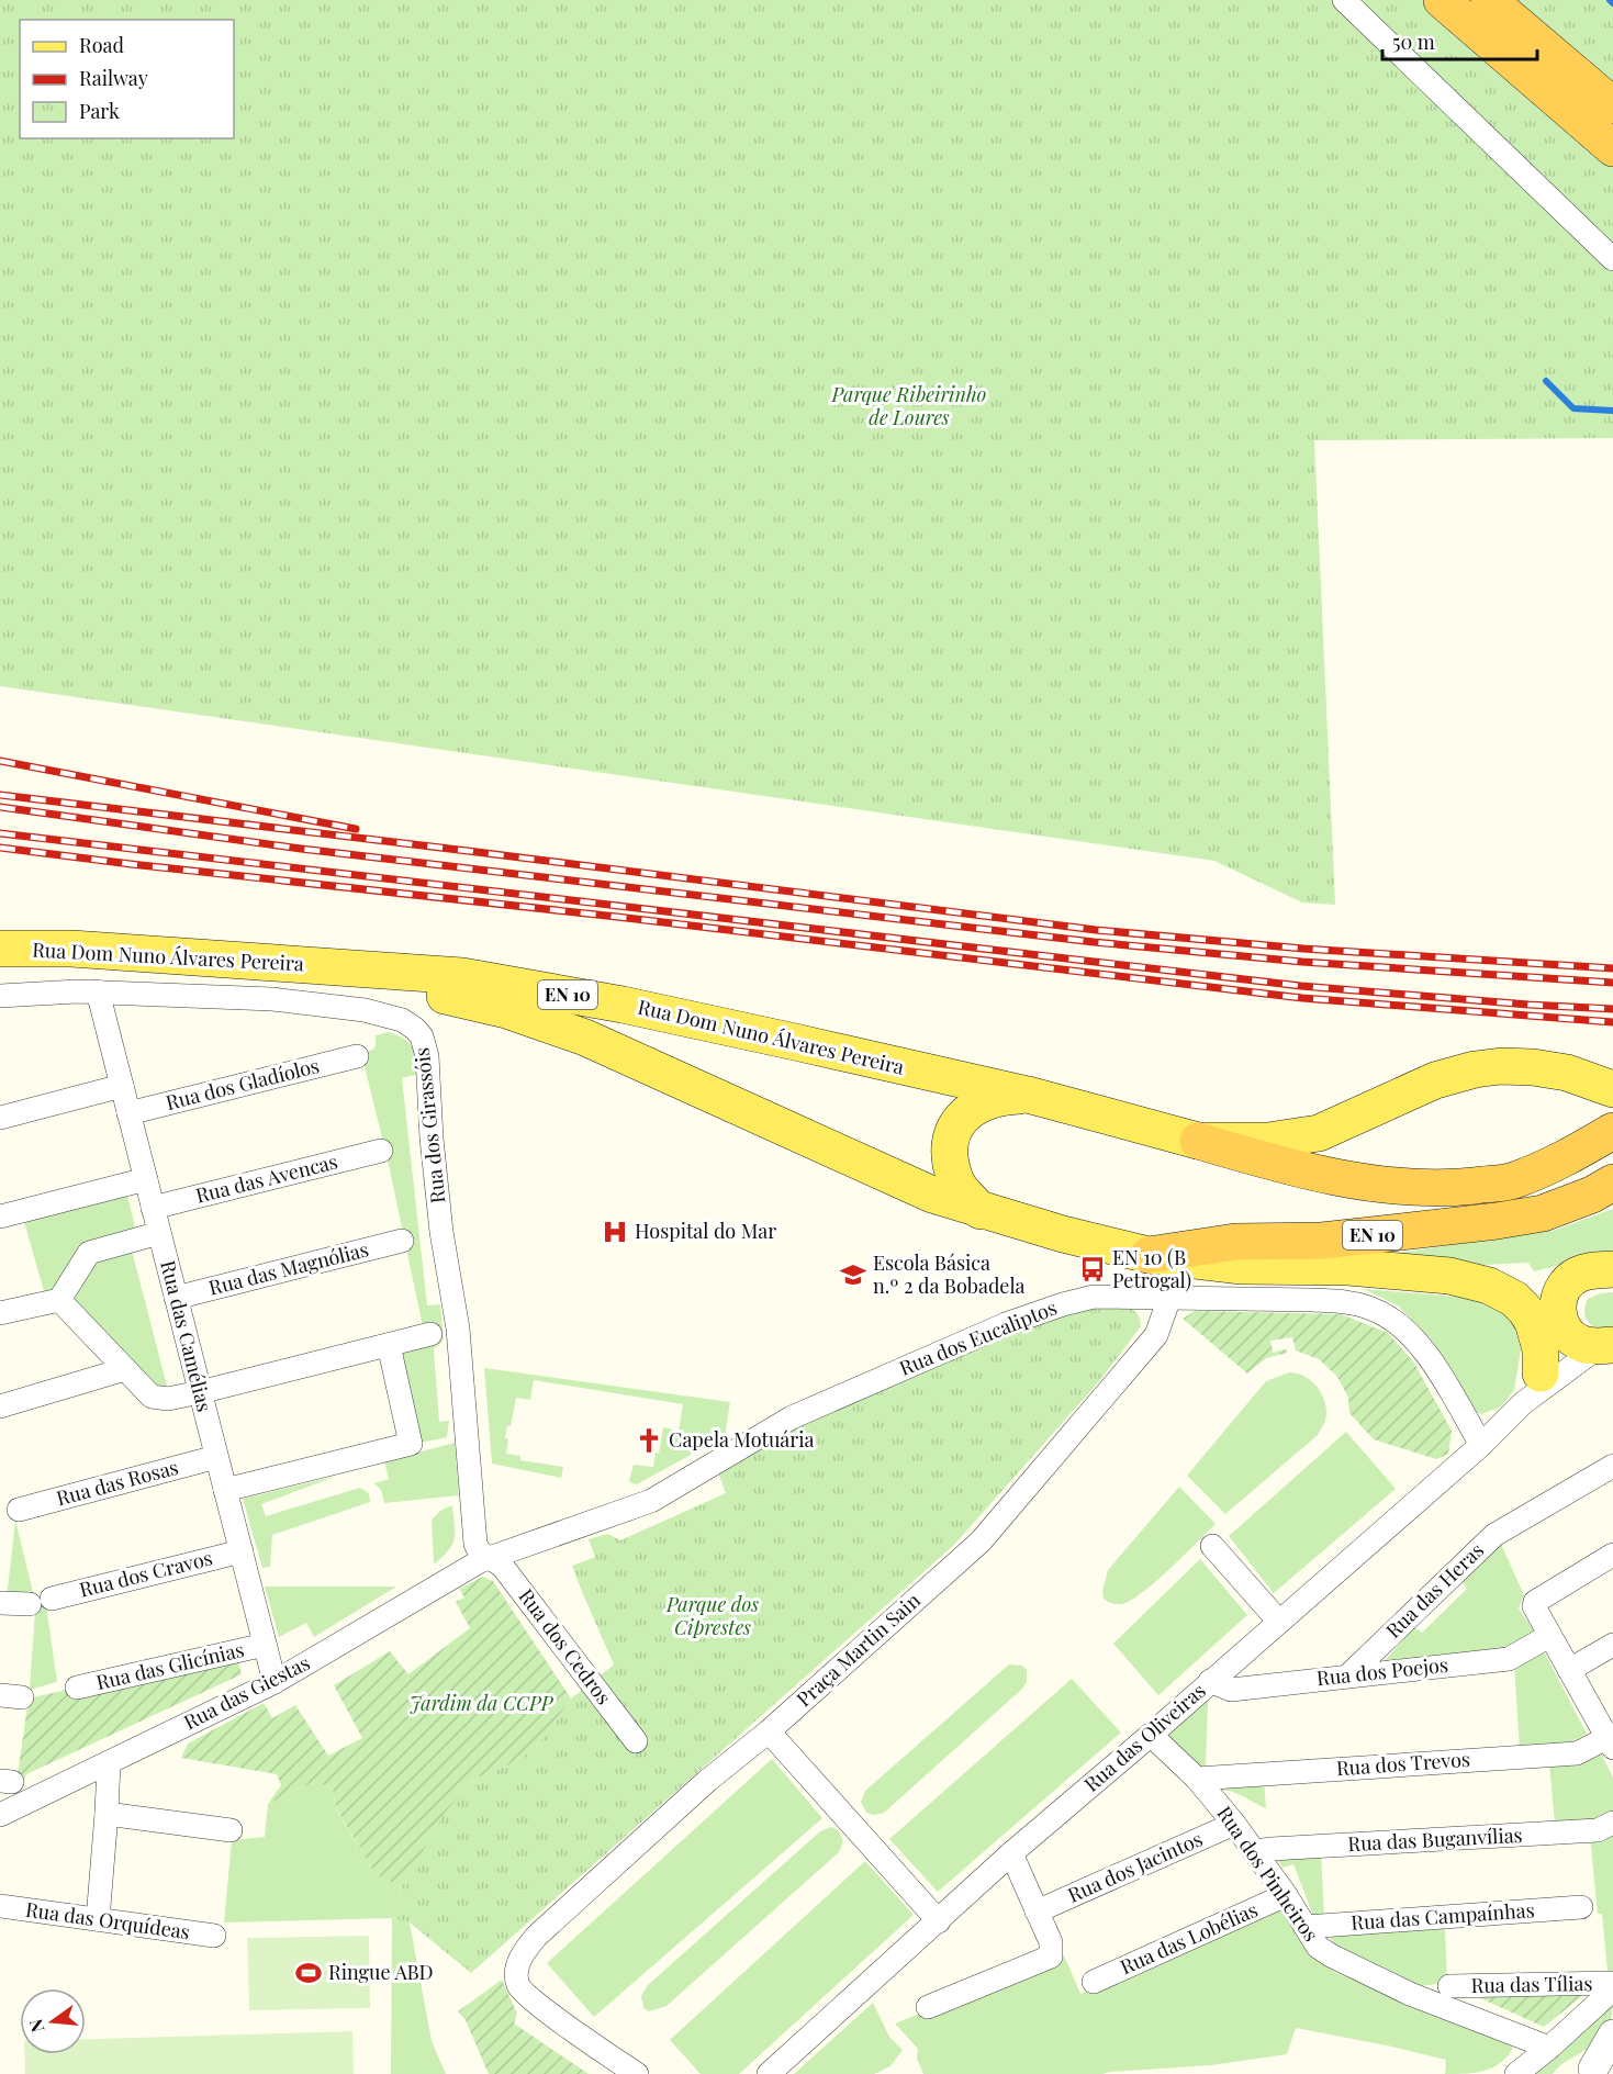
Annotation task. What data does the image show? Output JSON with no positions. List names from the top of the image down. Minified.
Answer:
{"streets":{"highway":["EN 10"],"main road":["Rua Dom Nuno Álvares Pereira"],"street":["Rua dos Gladíolos","Rua dos Girassóis","Rua das Avencas","Rua das Magnólias","Rua das Camélias","Rua dos Eucaliptos","Rua das Rosas","Rua dos Cravos","Rua das Heras","Rua dos Cedros","Praça Martin Sain","Rua das Glicínias","Rua dos Poejos","Rua das Giestas","Rua das Oliveiras","Rua dos Trevos","Rua das Buganvílias","Rua dos Jacintos","Rua dos Pinheiros","Rua das Campaínhas","Rua das Orquídeas","Rua das Lobélias","Rua das Tílias"]},"crossings":[["Rua Dom Nuno Álvares Pereira","EN 10"],["EN 10","Rua das Oliveiras"],["Rua dos Gladíolos","Rua das Camélias"],["Rua dos Girassóis","Rua das Camélias"],["Rua dos Girassóis","Rua dos Eucaliptos"],["Rua dos Girassóis","Rua dos Cedros"],["Rua dos Girassóis","Rua das Giestas"],["Rua das Avencas","Rua das Camélias"],["Rua das Magnólias","Rua das Camélias"],["Rua das Camélias","Rua das Rosas"],["Rua das Camélias","Rua dos Cravos"],["Rua das Camélias","Rua das Glicínias"],["Rua das Camélias","Rua das Giestas"],["Rua dos Eucaliptos","Rua dos Cedros"],["Rua dos Eucaliptos","Praça Martin Sain"],["Rua dos Eucaliptos","Rua das Giestas"],["Rua dos Eucaliptos","Rua das Oliveiras"],["Rua das Heras","Rua dos Poejos"],["Rua dos Cedros","Rua das Giestas"],["Rua dos Poejos","Rua das Oliveiras"],["Rua das Oliveiras","Rua dos Pinheiros"],["Rua dos Trevos","Rua dos Pinheiros"],["Rua das Buganvílias","Rua dos Pinheiros"],["Rua dos Jacintos","Rua dos Pinheiros"],["Rua dos Pinheiros","Rua das Campaínhas"],["Rua dos Pinheiros","Rua das Lobélias"]],"parks":["Parque Ribeirinho de Loures","Parque dos Ciprestes","Jardim da CCPP"],"places":{"hospital":["Hospital do Mar"],"bus stop":["EN 10 (B Petrogal)"],"school or university":["Escola Básica n.º 2 da Bobadela"],"church":["Capela Motuária"],"sports":["Ringue ABD"]},"legend":["Road","Railway","Park"],"scale_bar":"50 m","north":"left"}
